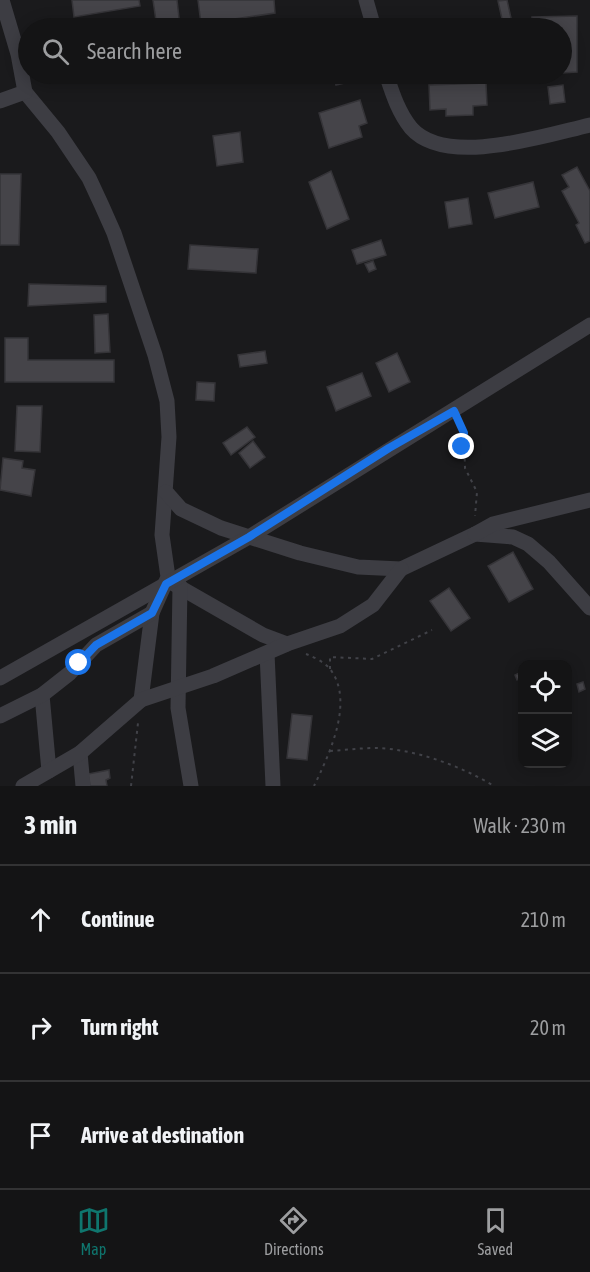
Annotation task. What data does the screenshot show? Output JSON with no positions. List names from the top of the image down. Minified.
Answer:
{"page":{"search":"Search here","heading":["3 min","Walk · 230 m"],"list":[["Continue","210 m"],["Turn right","20 m"],"Arrive at destination"],"nav":["Map","Directions","Saved"]}}
